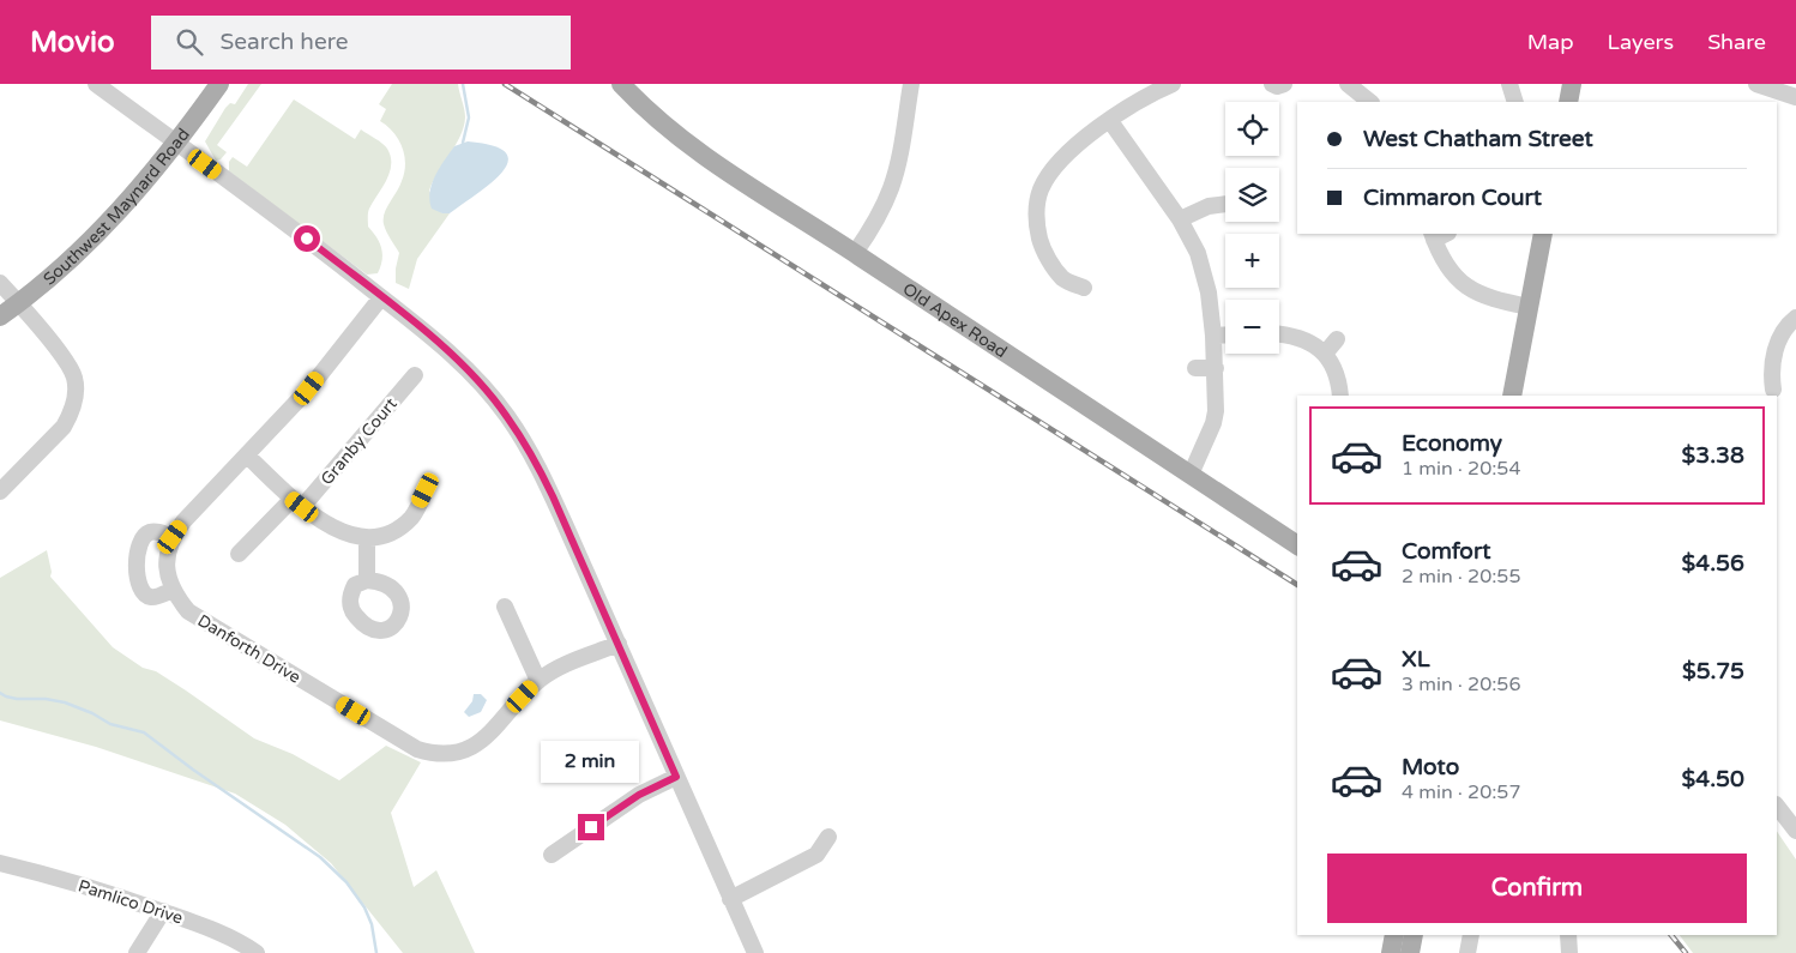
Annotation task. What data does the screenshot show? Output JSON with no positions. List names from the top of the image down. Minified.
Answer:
{"streets":{"main road":["Southwest Maynard Road","Old Apex Road"],"street":["Granby Court","Danforth Drive","Pamlico Drive"]},"page":{"header":"Movio","search":"Search here","nav":["Map","Layers","Share"],"map_buttons":["+","−"],"banner":["West Chatham Street","Cimmaron Court"],"list":[{"name":"Economy","note":"1 min · 20:54","value":"$3.38"},{"name":"Comfort","note":"2 min · 20:55","value":"$4.56"},{"name":"XL","note":"3 min · 20:56","value":"$5.75"},{"name":"Moto","note":"4 min · 20:57","value":"$4.50"}],"bubble":"2 min","buttons":"Confirm"}}
